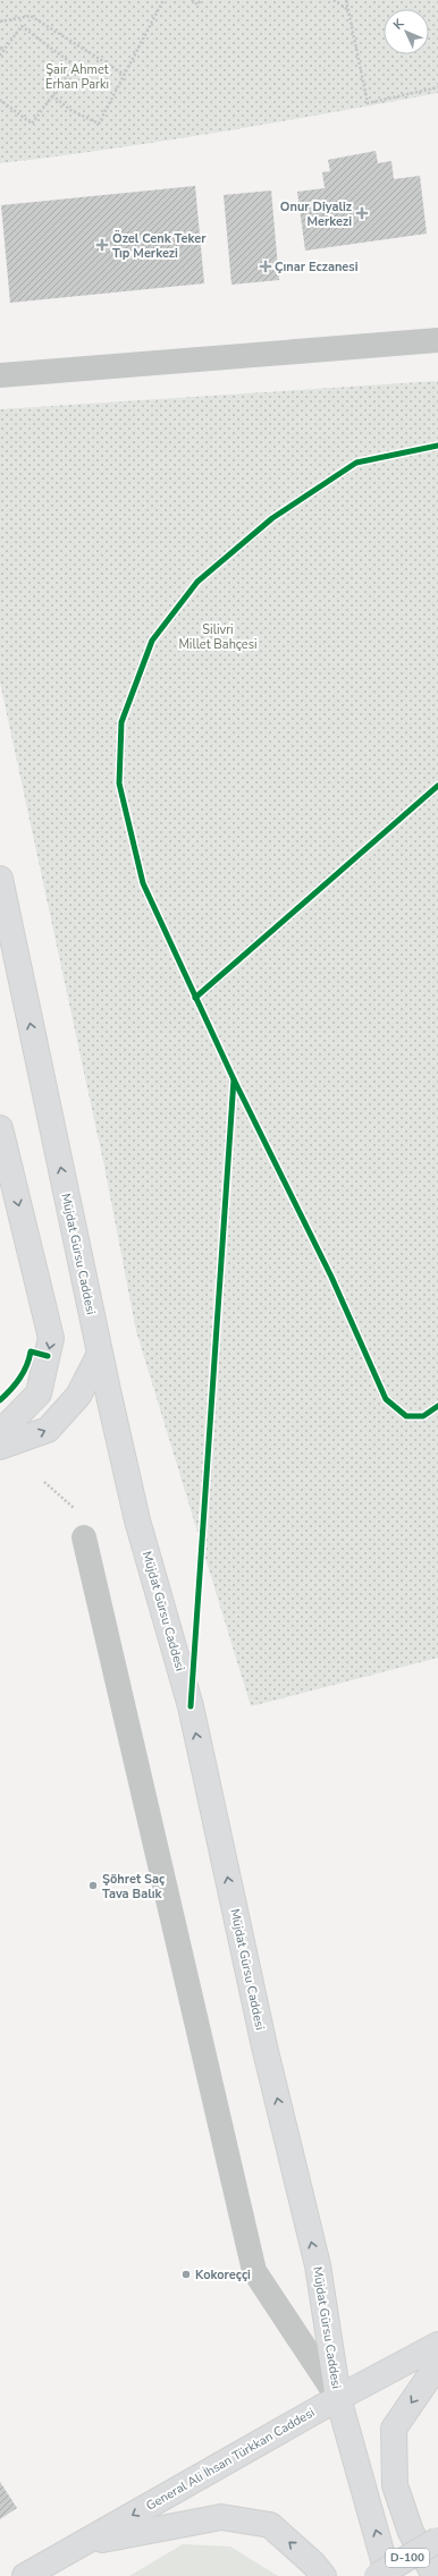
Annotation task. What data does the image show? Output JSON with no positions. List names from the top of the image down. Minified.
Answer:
{"streets":{"main road":["Müjdat Gürsu Caddesi","General Ali İhsan Türkkan Caddesi","D-100"]},"crossings":[["Müjdat Gürsu Caddesi","General Ali İhsan Türkkan Caddesi"]],"one_way":["Müjdat Gürsu Caddesi","General Ali İhsan Türkkan Caddesi"],"parks":["Şair Ahmet Erhan Parkı","Silivri Millet Bahçesi"],"places":{"health":["Onur Diyaliz Merkezi","Özel Cenk Teker Tıp Merkezi","Çınar Eczanesi"],"other":["Şöhret Saç Tava Balık","Kokoreççi"]},"north":"top left"}
